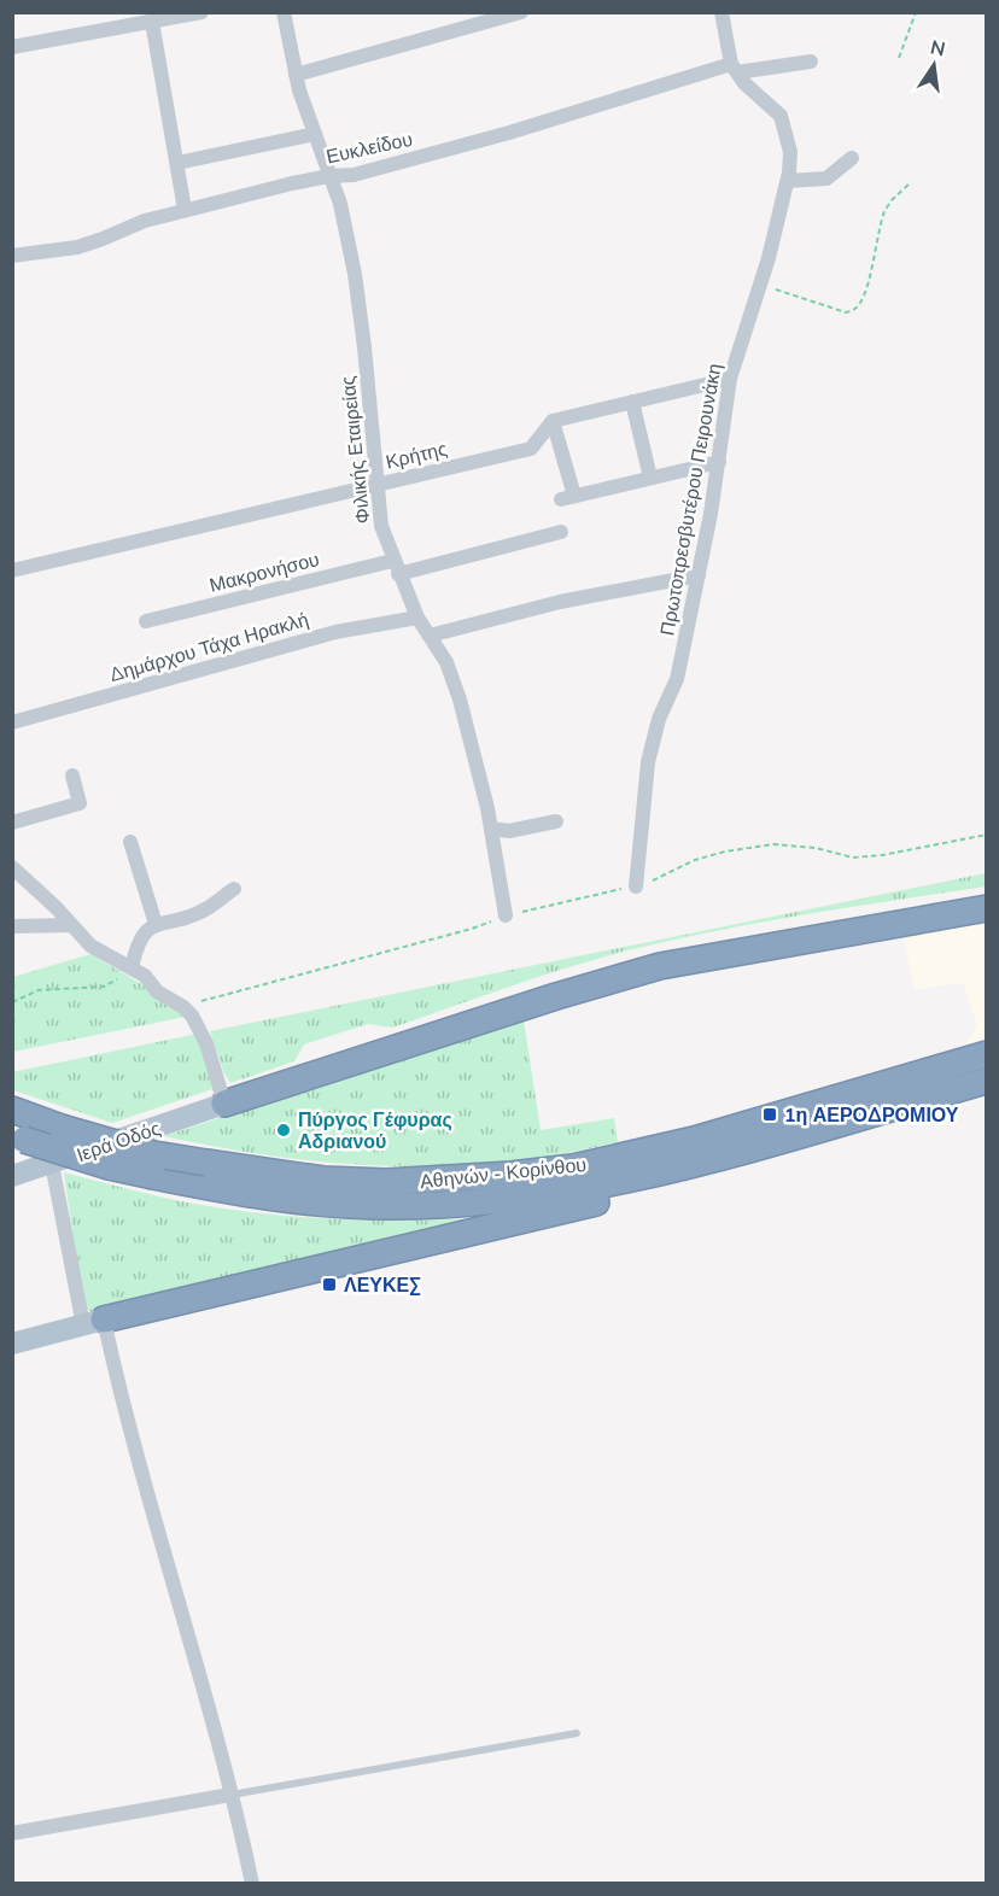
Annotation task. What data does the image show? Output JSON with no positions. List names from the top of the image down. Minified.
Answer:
{"streets":{"highway":["Αθηνών - Κορίνθου"],"main road":["Ιερά Οδός"],"street":["Ευκλείδου","Φιλικής Εταιρείας","Κρήτης","Πρωτοπρεσβυτέρου Πειρουνάκη","Μακρονήσου","Δημάρχου Τάχα Ηρακλή"]},"crossings":[["Ευκλείδου","Φιλικής Εταιρείας"],["Ευκλείδου","Πρωτοπρεσβυτέρου Πειρουνάκη"],["Φιλικής Εταιρείας","Κρήτης"],["Φιλικής Εταιρείας","Μακρονήσου"],["Φιλικής Εταιρείας","Δημάρχου Τάχα Ηρακλή"]],"places":{"transit":["1η ΑΕΡΟΔΡΟΜΙΟΥ","ΛΕΥΚΕΣ"],"other":["Πύργος Γέφυρας Αδριανού"]},"north":"top"}
